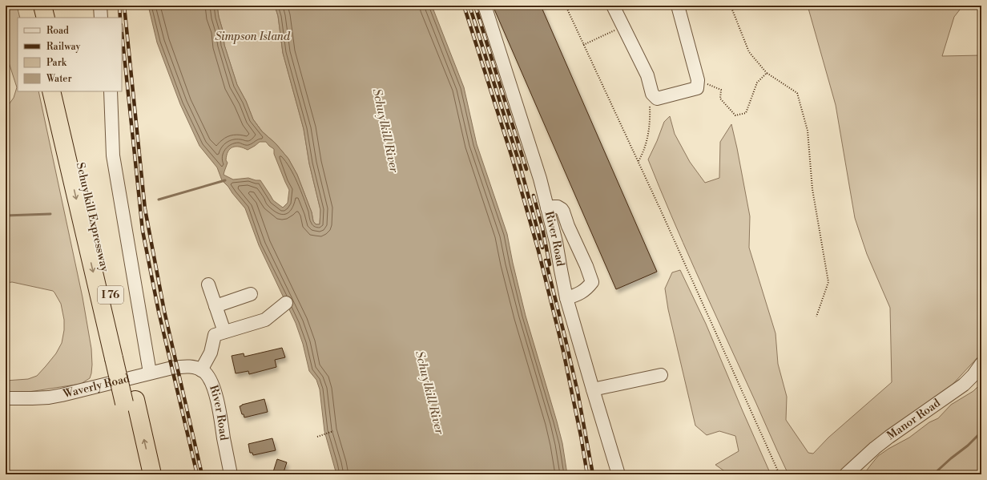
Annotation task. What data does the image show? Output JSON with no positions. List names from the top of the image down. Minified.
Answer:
{"streets":{"highway":["Schuylkill Expressway","I 76"],"street":["River Road","Waverly Road","Manor Road"]},"crossings":[["River Road","Waverly Road"]],"water":["Schuylkill River"],"parks":["Simpson Island"],"legend":["Road","Railway","Park","Water"]}
